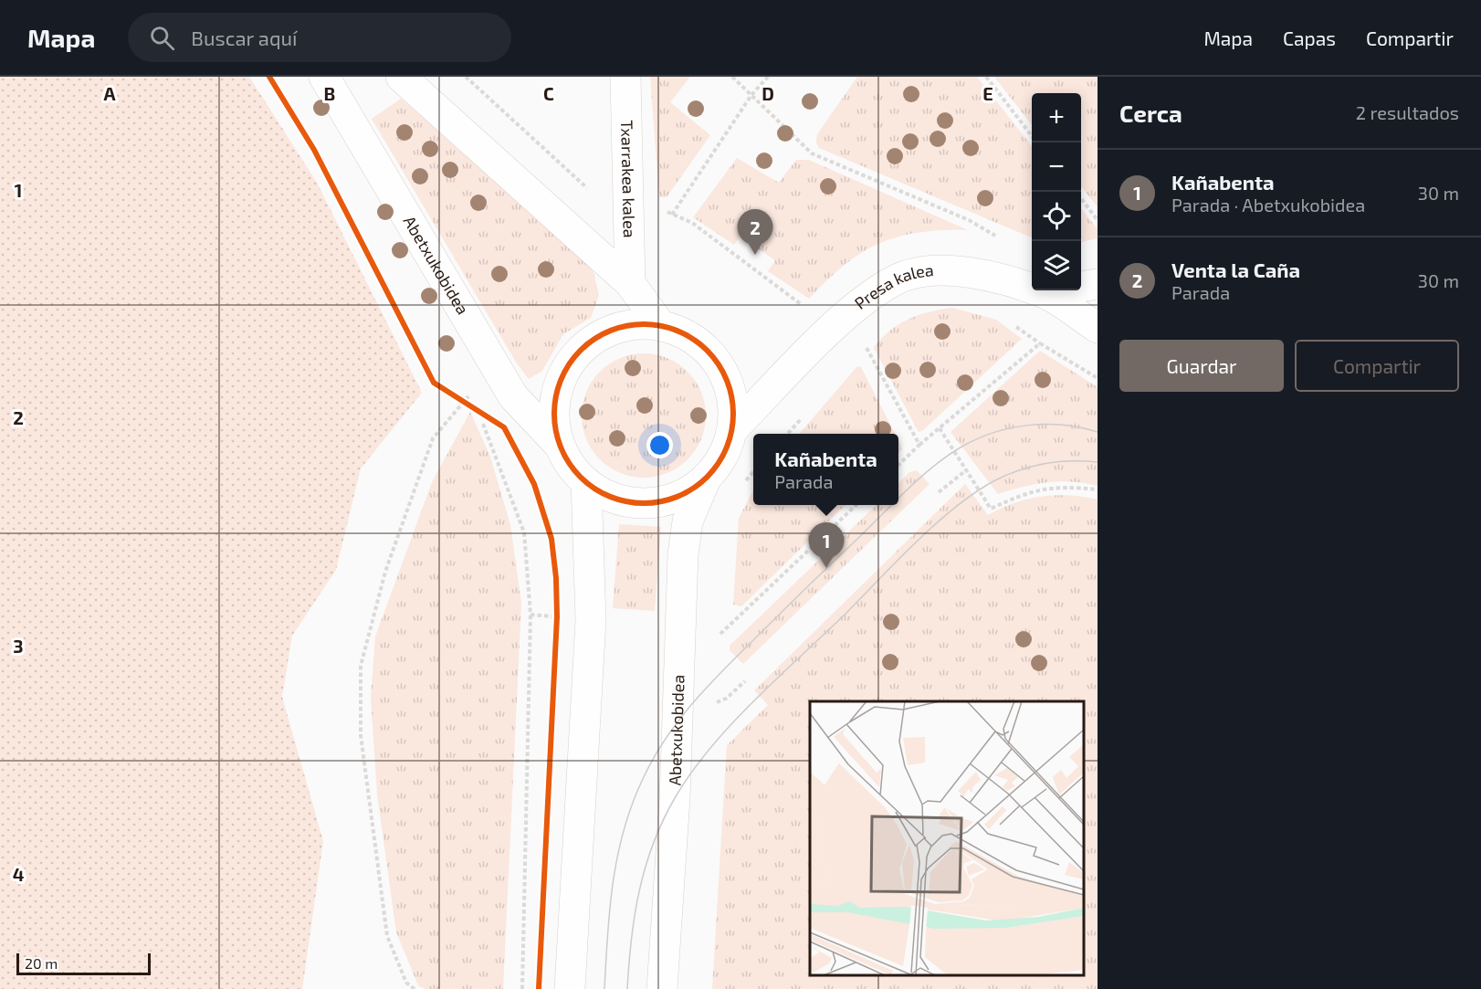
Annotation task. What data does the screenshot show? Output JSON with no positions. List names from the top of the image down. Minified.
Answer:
{"streets":{"street":["Txarrakea kalea","Abetxukobidea","Presa kalea"]},"crossings":[["Abetxukobidea","Presa kalea"]],"scale_bar":"20 m","page":{"header":"Mapa","search":"Buscar aquí","nav":["Mapa","Capas","Compartir"],"heading":["Cerca","2 resultados"],"map_buttons":["+","−"],"list":[{"mark":"1","name":"Kañabenta","note":"Parada · Abetxukobidea","value":"30 m"},{"mark":"2","name":"Venta la Caña","note":"Parada","value":"30 m"}],"pins":["2","1"],"buttons":["Guardar","Compartir"],"popup":["Kañabenta","Parada"],"scale":"20 m"},"grid":{"columns":["A","B","C","D","E"],"rows":["1","2","3","4"]}}
